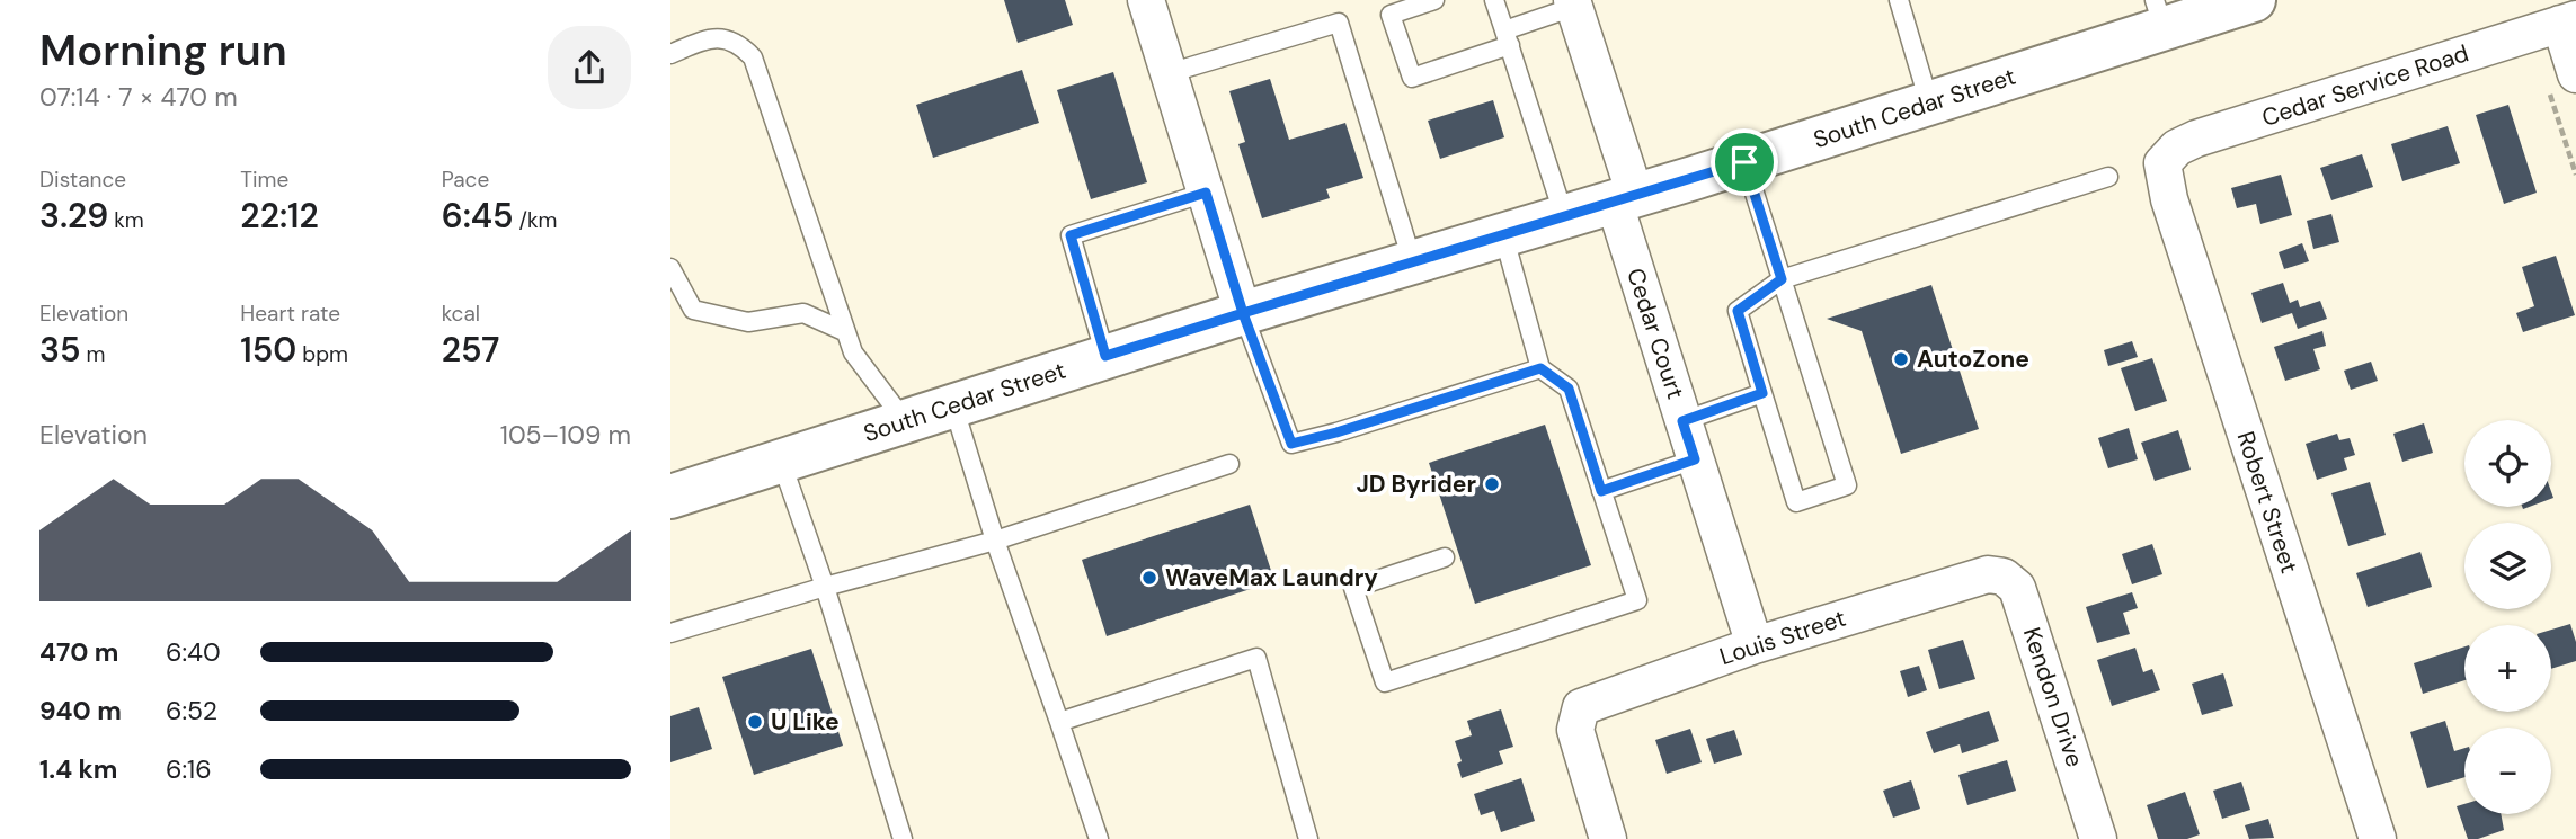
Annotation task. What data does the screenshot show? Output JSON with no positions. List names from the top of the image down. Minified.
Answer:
{"streets":{"main road":["South Cedar Street"],"street":["Cedar Service Road","Cedar Court","Robert Street","Louis Street","Kendon Drive"]},"crossings":[["Cedar Service Road","Robert Street"],["South Cedar Street","Cedar Court"],["Cedar Court","Louis Street"],["Louis Street","Kendon Drive"]],"places":["AutoZone","JD Byrider","WaveMax Laundry","U Like"],"page":{"heading":["Morning run","07:14 · 7 × 470 m"],"stats":[["Distance","3.29 km"],["Time","22:12"],["Pace","6:45 /km"],["Elevation","35 m"],["Heart rate","150 bpm"],["kcal","257"]],"chart":["Elevation","105–109 m"],"map_buttons":["+","−"],"list":[{"name":"470 m","note":"6:40"},{"name":"940 m","note":"6:52"},{"name":"1.4 km","note":"6:16"}]}}
